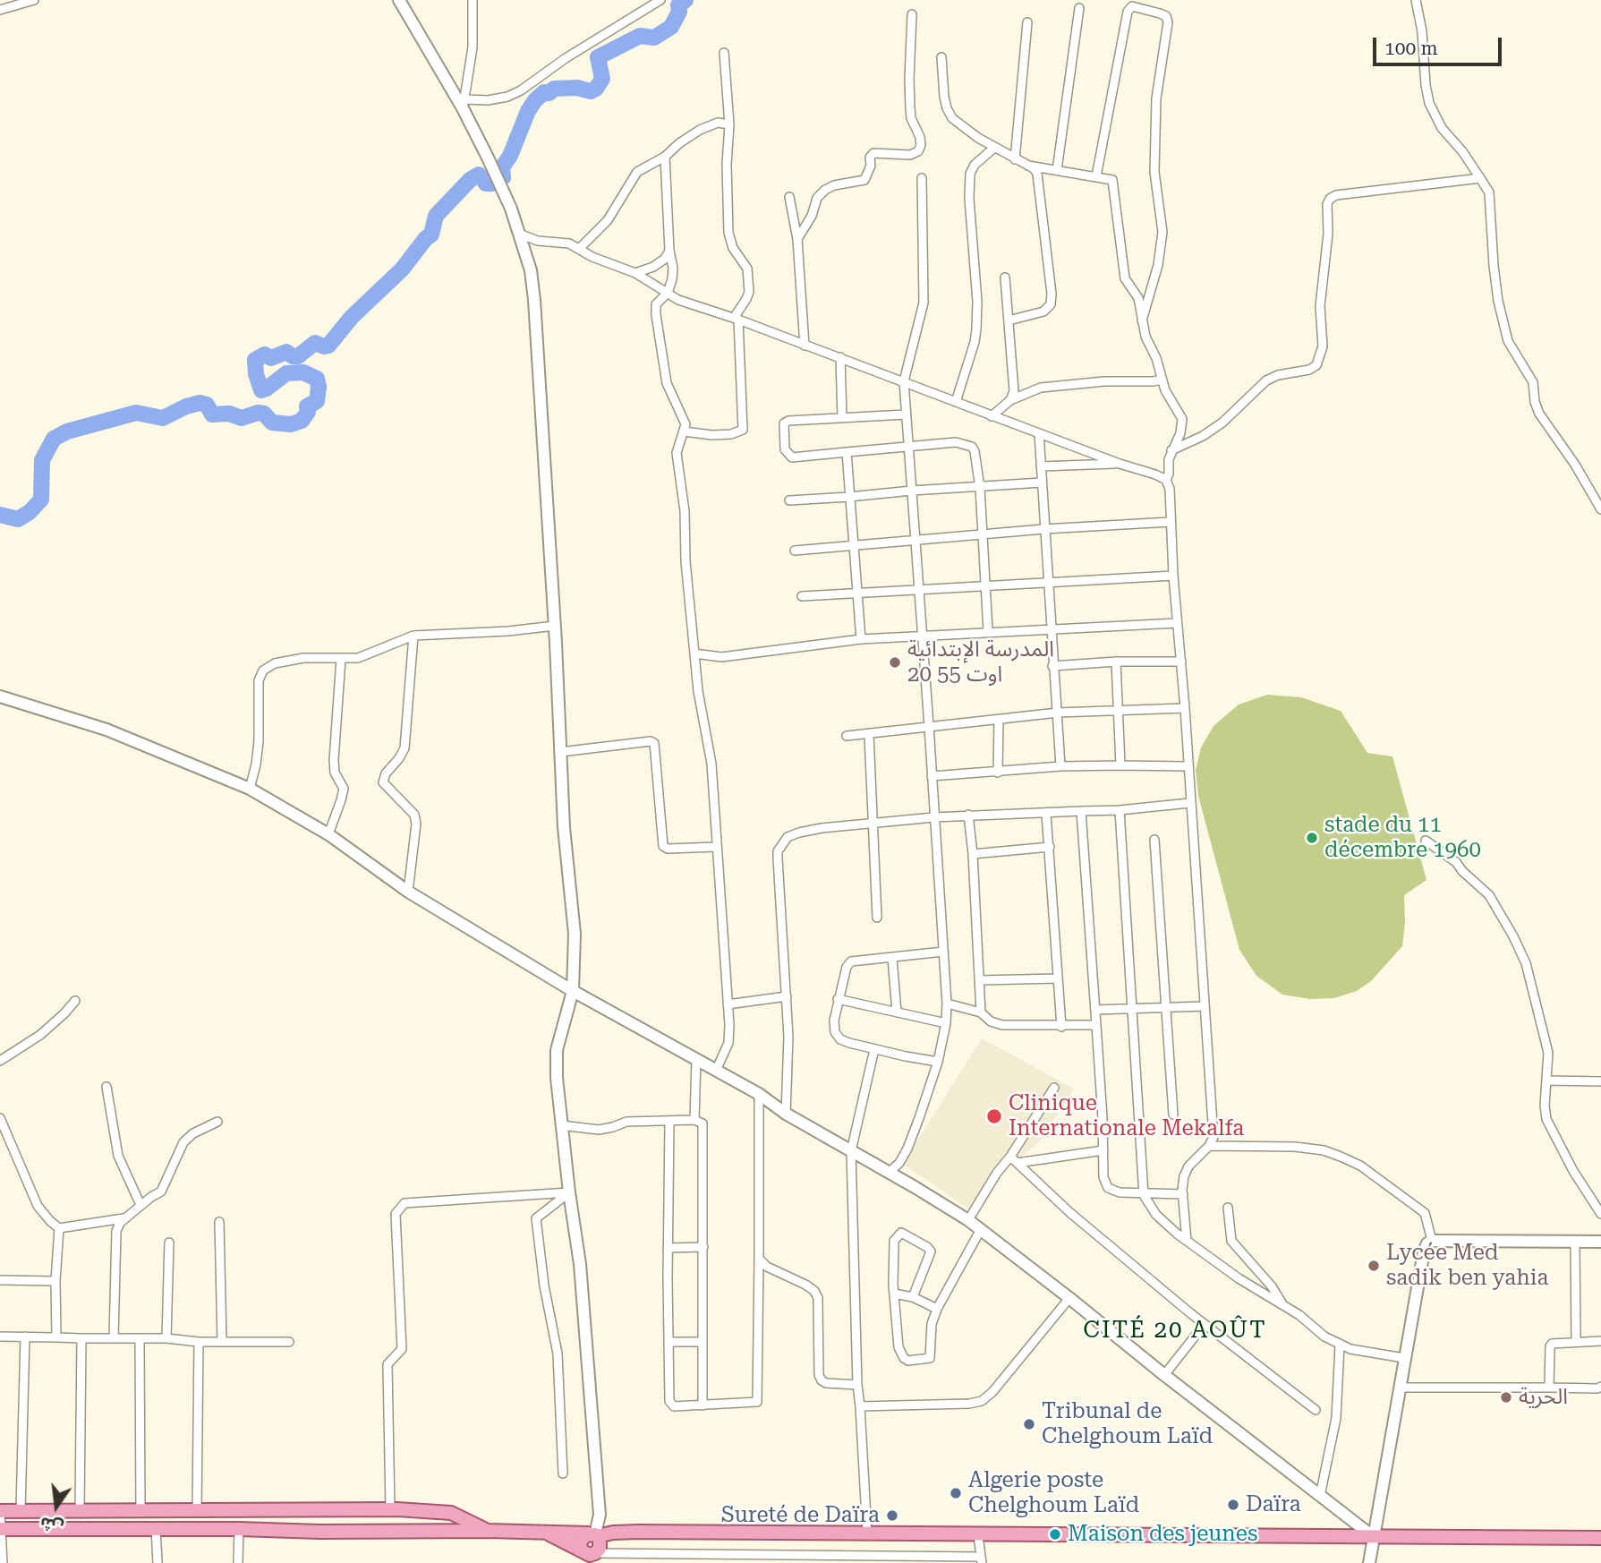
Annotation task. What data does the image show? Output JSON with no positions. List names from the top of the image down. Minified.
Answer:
{"districts":["CITÉ 20 AOÛT"],"places":["المدرسة الإبتدائية 20 اوت 55","stade du 11 décembre 1960","Clinique Internationale Mekalfa","Lycée Med sadik ben yahia","الحرية","Tribunal de Chelghoum Laïd","Algerie poste Chelghoum Laïd","Daïra","Sureté de Daïra","Maison des jeunes"],"scale_bar":"100 m","north":"bottom"}
